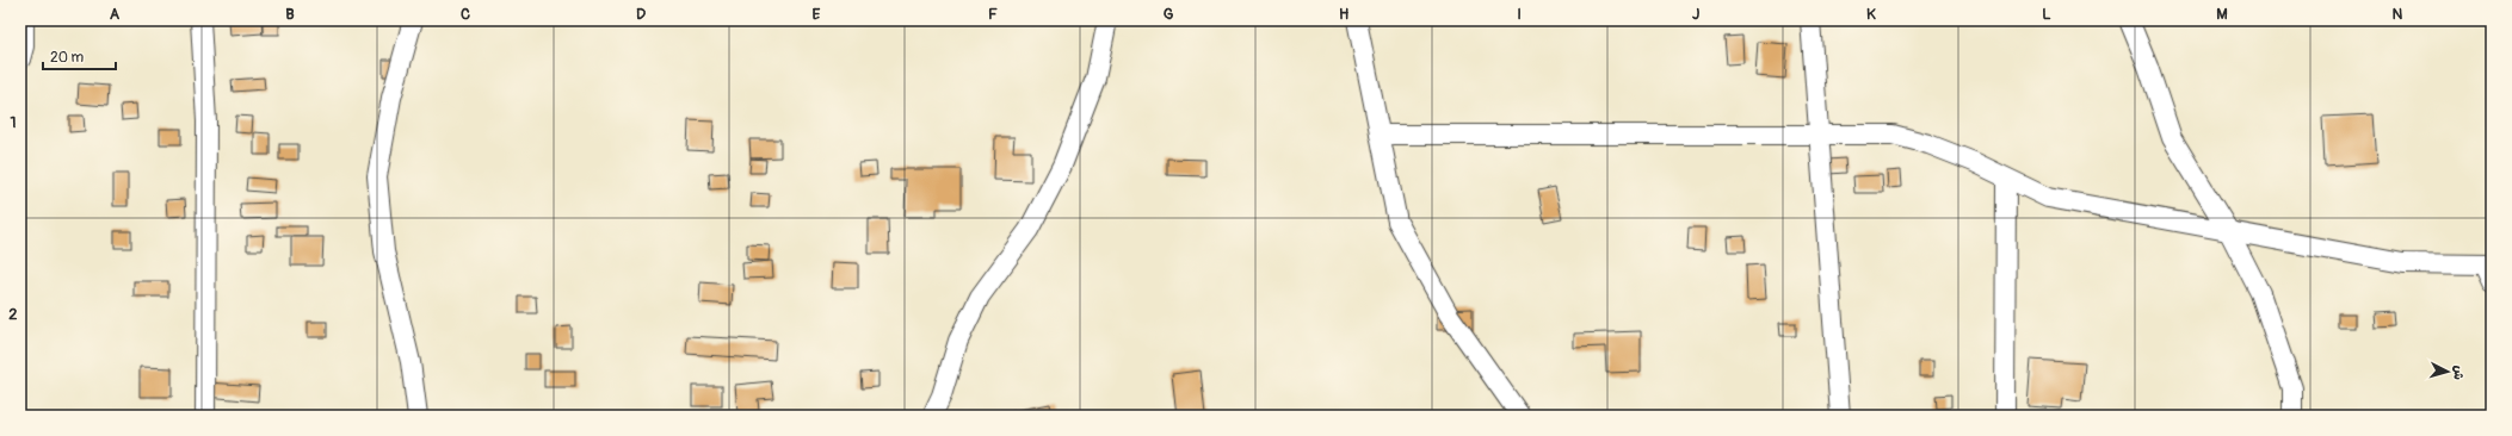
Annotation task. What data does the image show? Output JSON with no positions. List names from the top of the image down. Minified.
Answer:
{"scale_bar":"20 m","north":"right","grid":{"columns":["A","B","C","D","E","F","G","H","I","J","K","L","M","N"],"rows":["1","2"]}}
